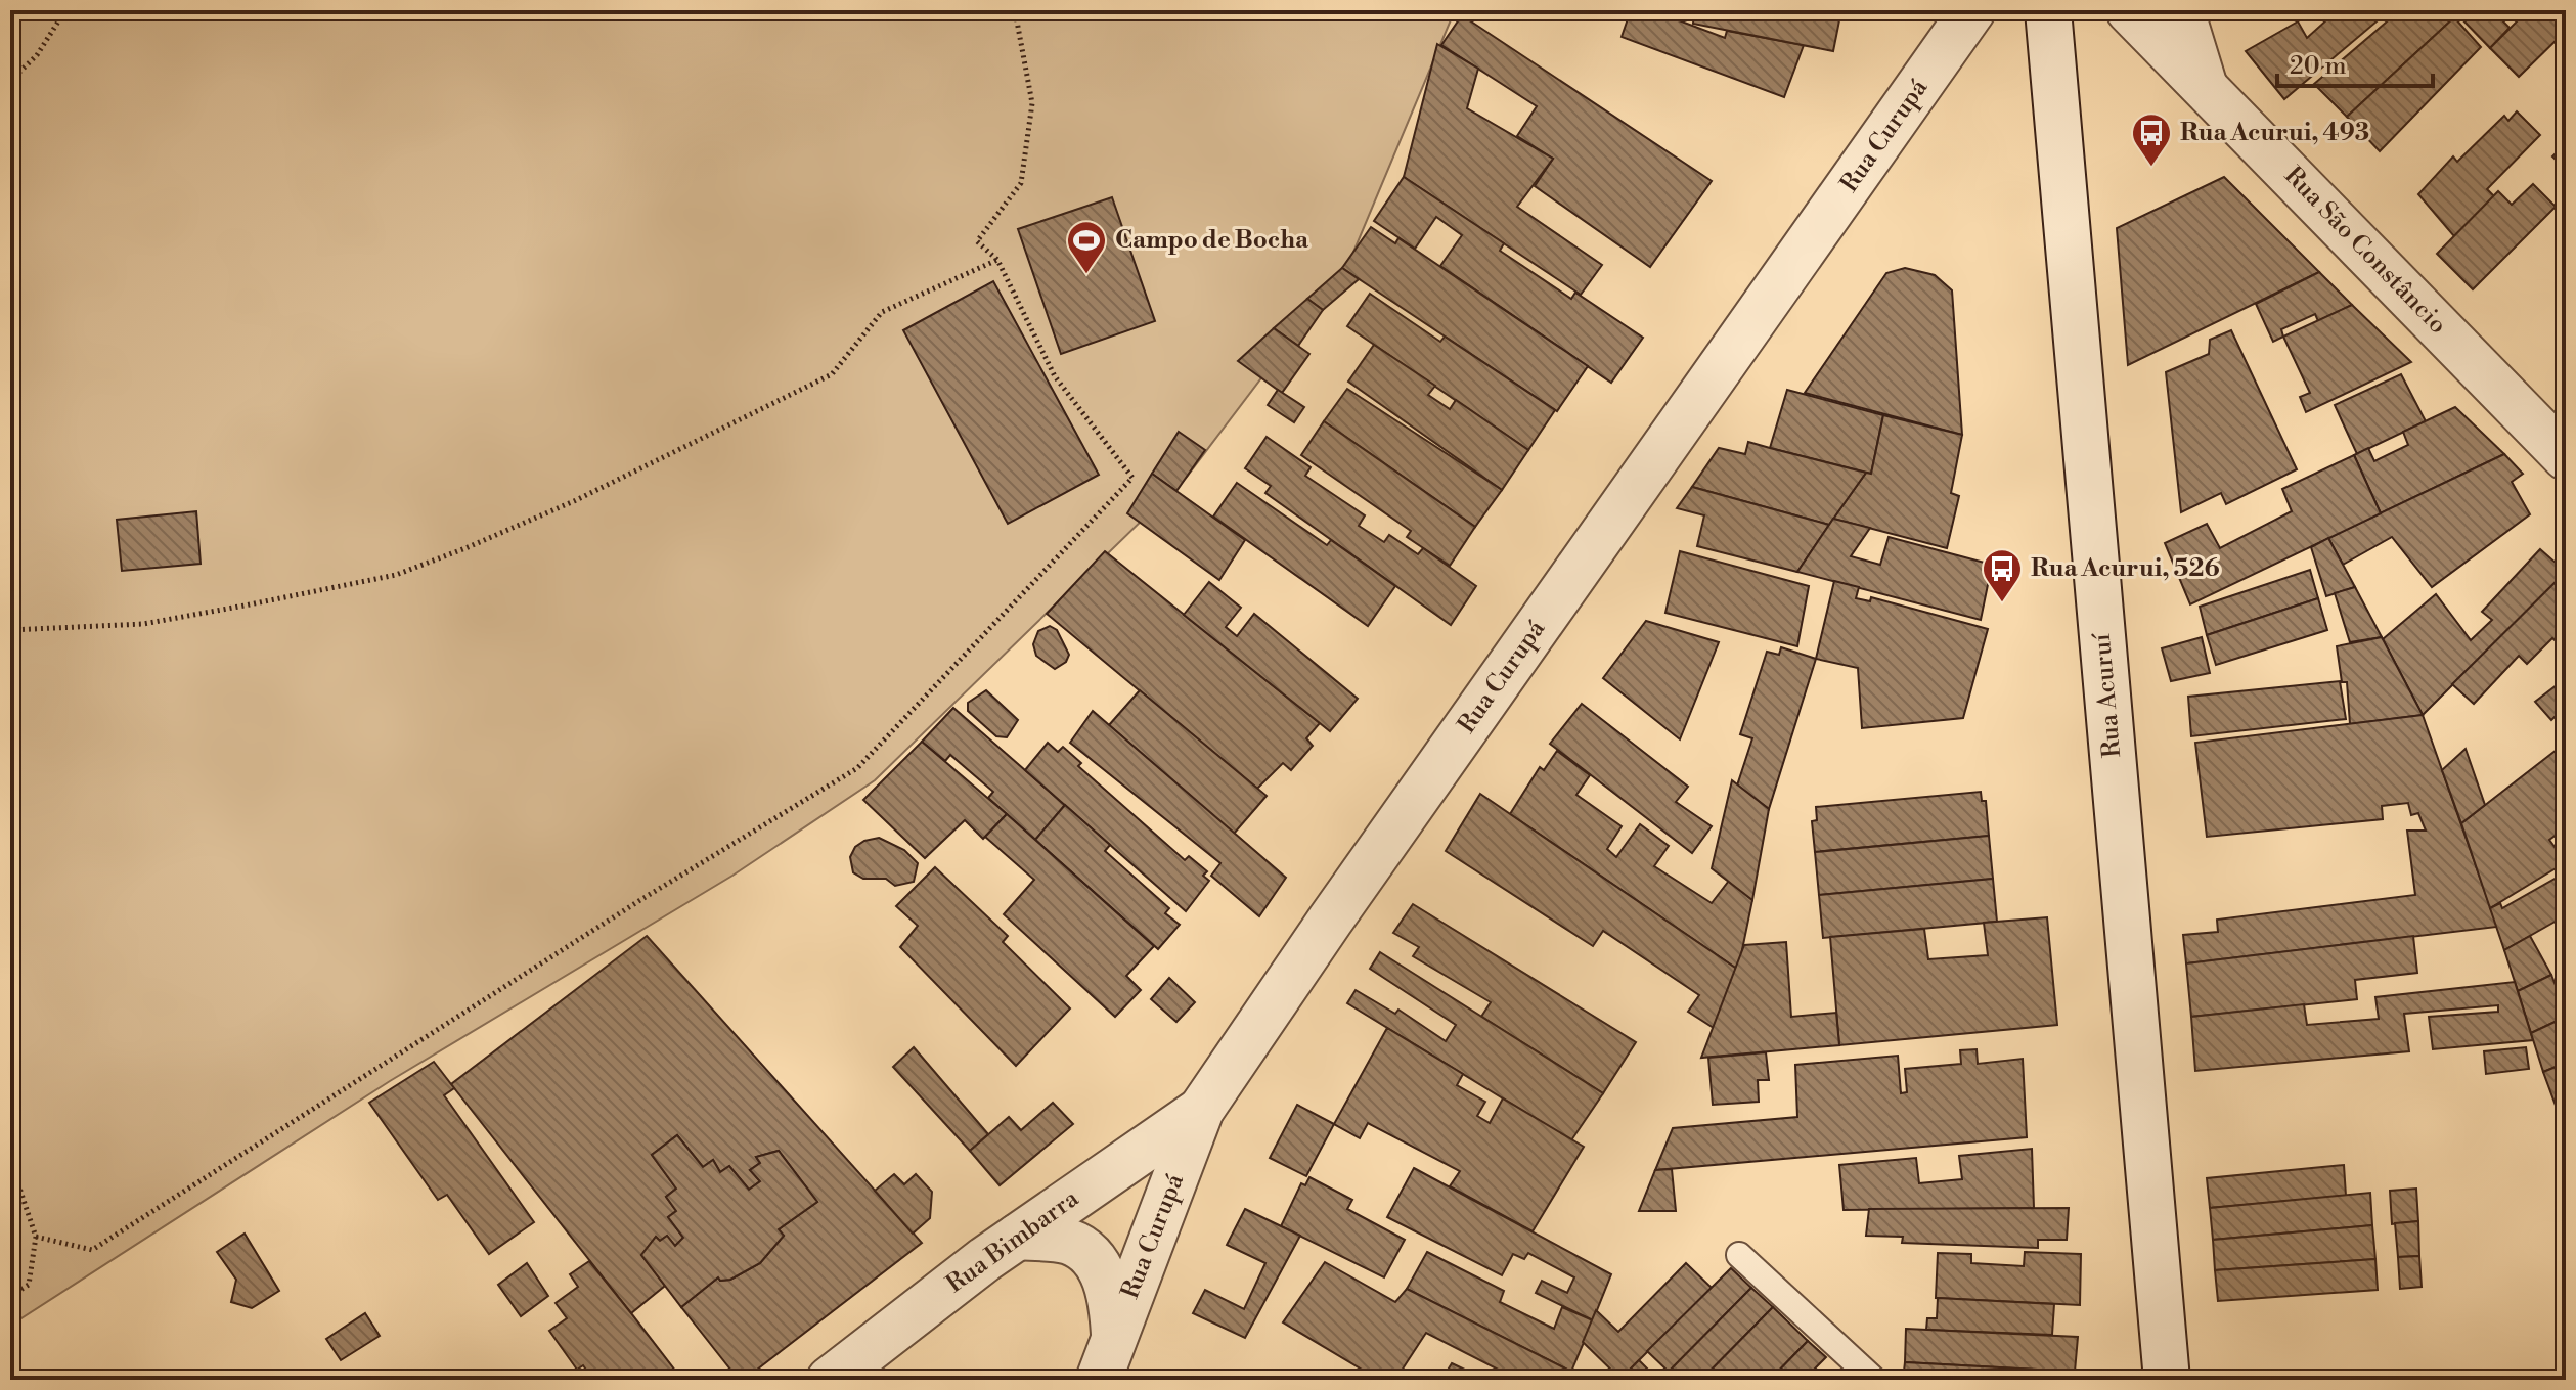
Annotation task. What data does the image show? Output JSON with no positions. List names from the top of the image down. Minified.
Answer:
{"streets":{"street":["Rua Curupá","Rua São Constâncio","Rua Acuruí","Rua Bimbarra"]},"crossings":[["Rua Curupá","Rua Bimbarra"]],"places":{"bus stop":["Rua Acurui, 493","Rua Acurui, 526"],"sports":["Campo de Bocha"]},"scale_bar":"20 m"}
